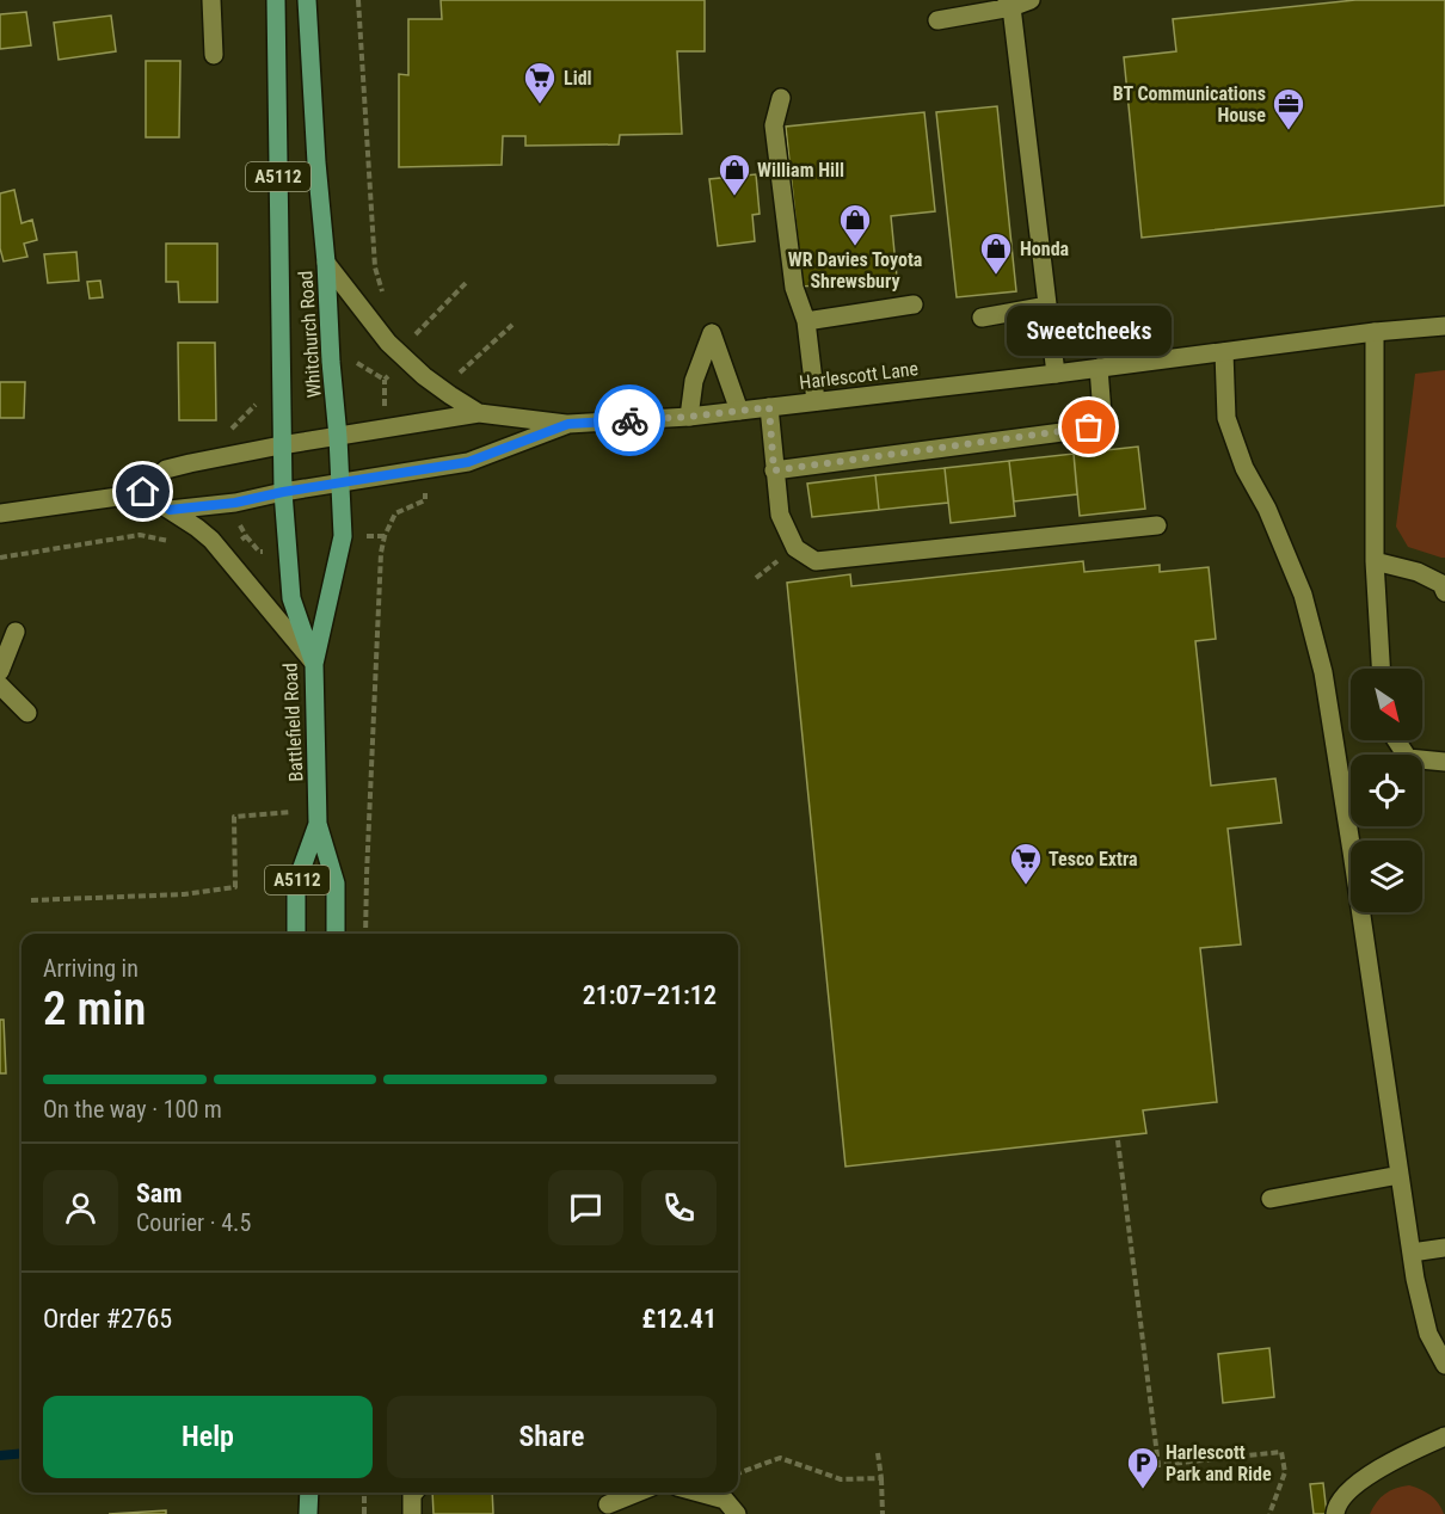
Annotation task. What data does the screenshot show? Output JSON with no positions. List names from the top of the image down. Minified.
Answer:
{"streets":{"main road":["A5112","Whitchurch Road","Battlefield Road"],"street":["Harlescott Lane"]},"crossings":[["Whitchurch Road","Harlescott Lane"],["Whitchurch Road","Battlefield Road"],["Harlescott Lane","Battlefield Road"]],"places":{"supermarket":["Lidl","Tesco Extra"],"office":["BT Communications House"],"shop":["William Hill","WR Davies Toyota Shrewsbury","Honda"],"other":["Sweetcheeks"],"parking":["Harlescott Park and Ride"]},"north":"bottom right","page":{"bubble":"Sweetcheeks","heading":["2 min","Arriving in","21:07–21:12"],"panel":["Sam","Courier · 4.5","Order #2765","£12.41"],"bar":"On the way · 100 m","buttons":["Help","Share"]}}
